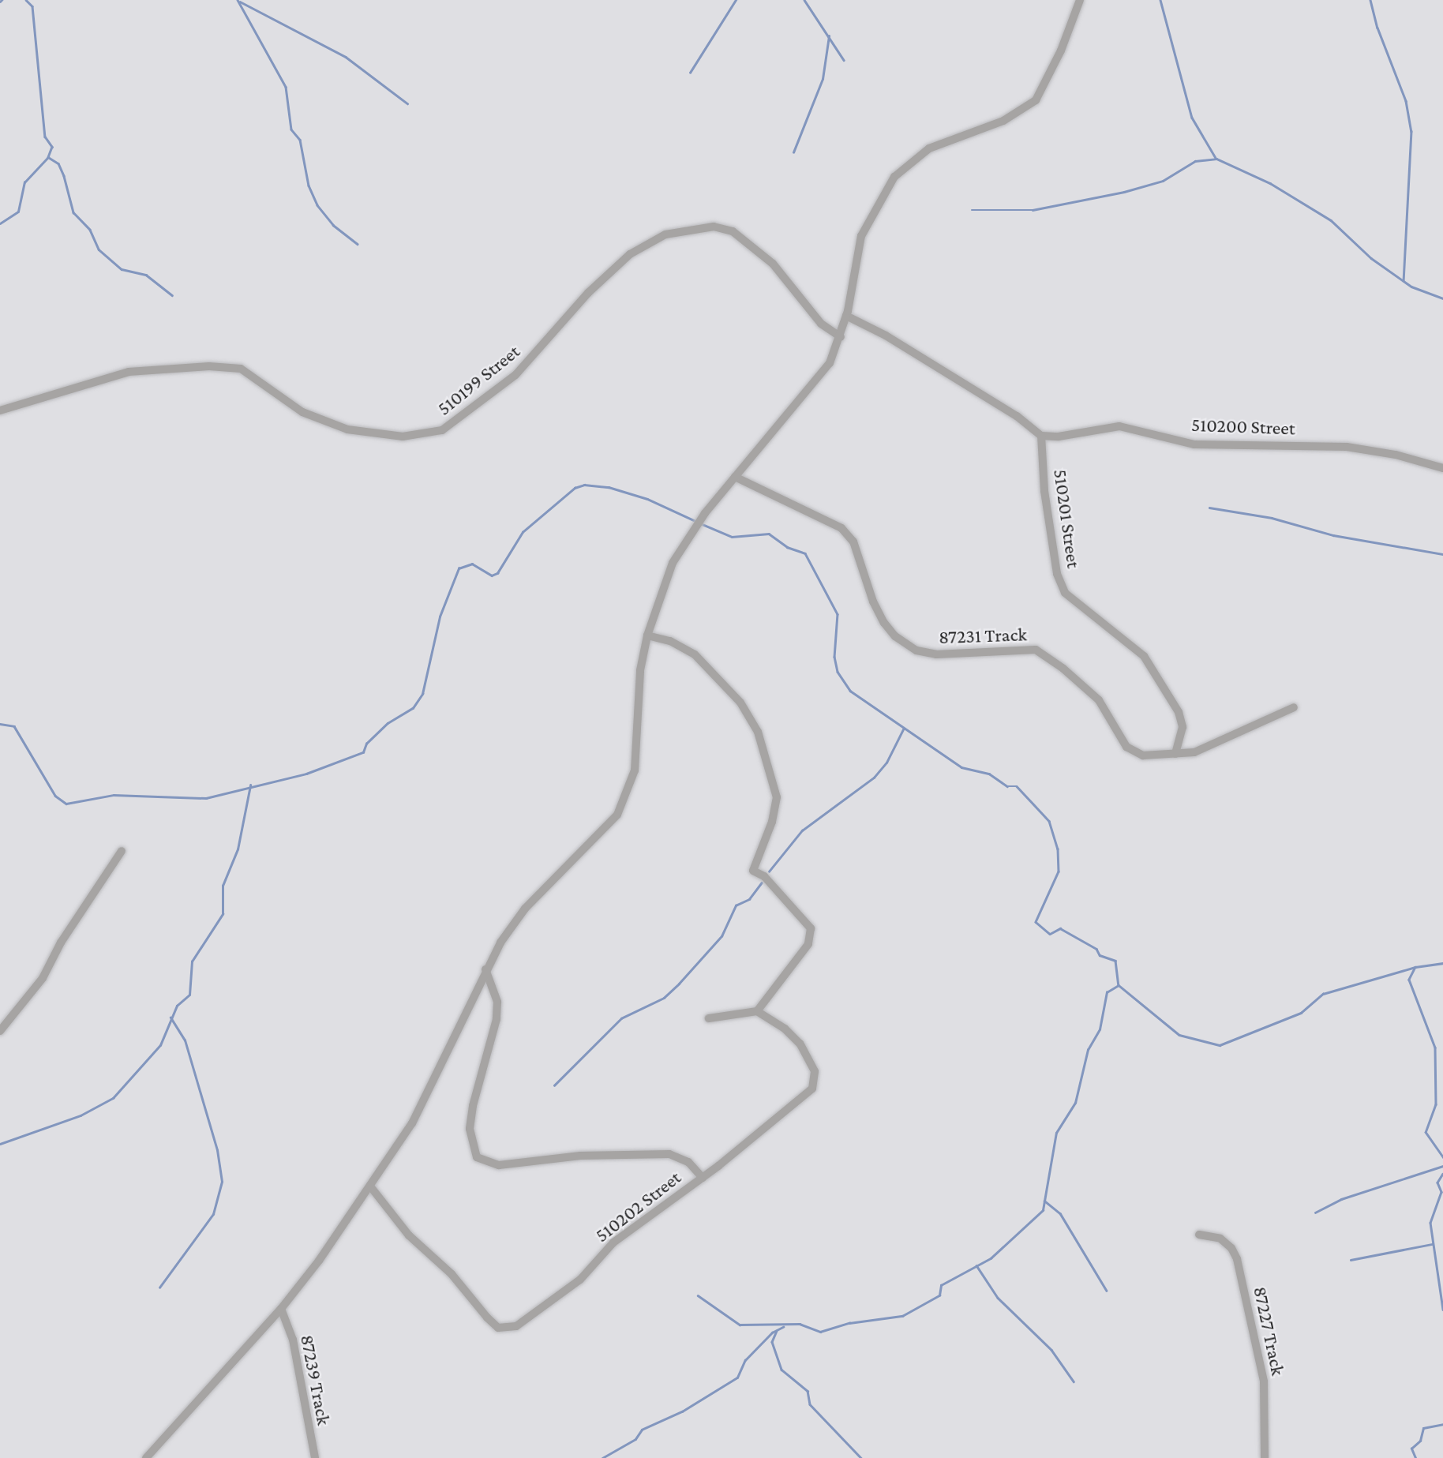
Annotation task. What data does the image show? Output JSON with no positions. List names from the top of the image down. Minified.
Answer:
{"streets":{"street":["510199 Street","510200 Street","510201 Street","87231 Track","510202 Street","87227 Track","87239 Track"]},"crossings":[["510200 Street","510201 Street"],["510201 Street","87231 Track"]]}
